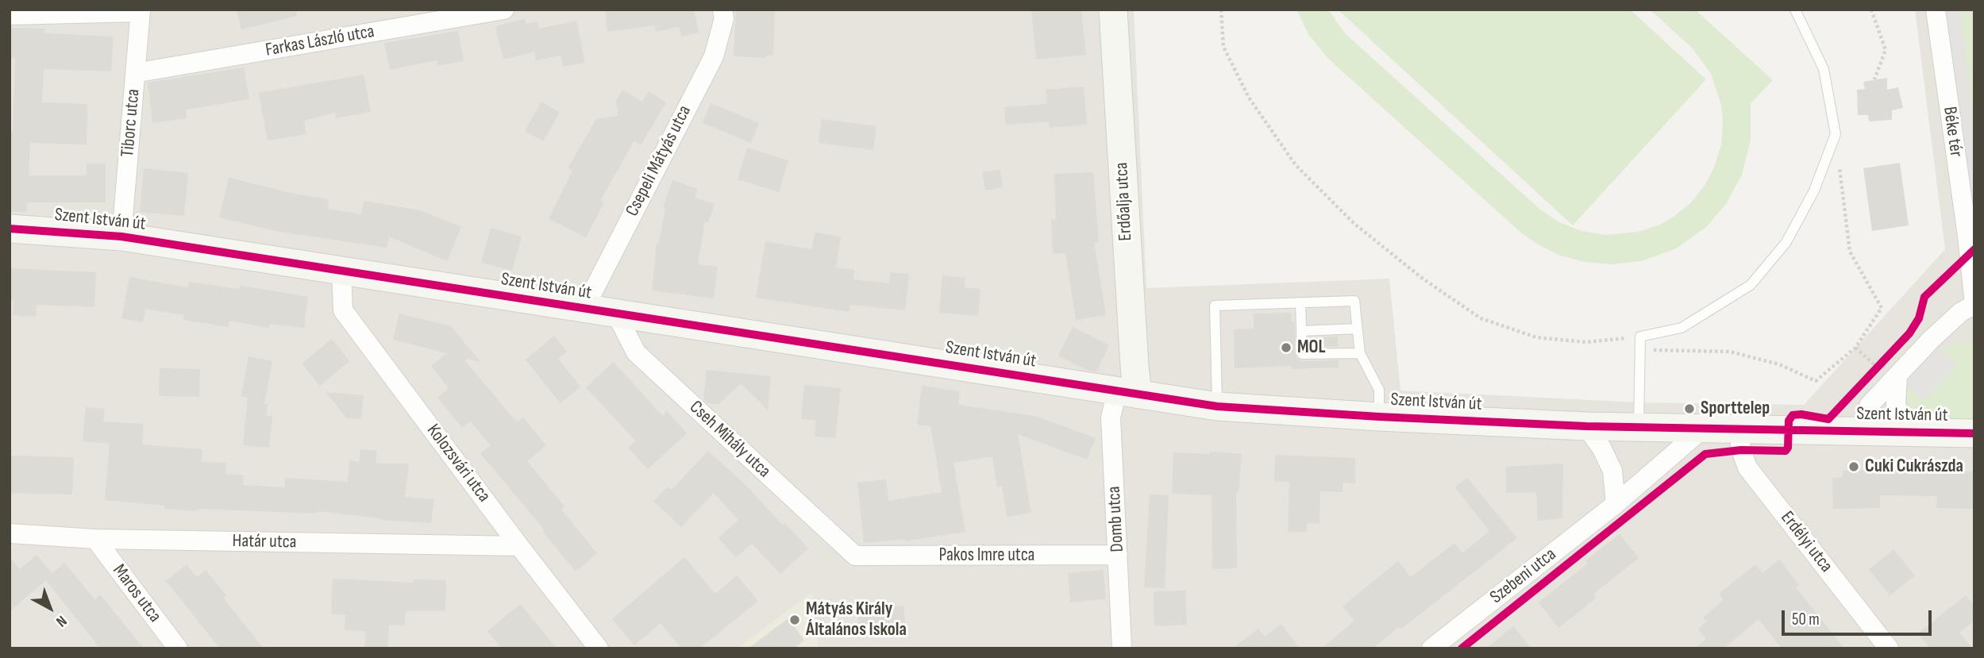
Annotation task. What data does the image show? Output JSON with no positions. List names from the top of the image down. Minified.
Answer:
{"streets":{"street":["Farkas László utca","Tiborc utca","Béke tér","Csepeli Mátyás utca","Erdőalja utca","Szent István út","Cseh Mihály utca","Kolozsvári utca","Domb utca","Határ utca","Erdélyi utca","Pakos Imre utca","Szebeni utca","Maros utca"]},"crossings":[["Farkas László utca","Tiborc utca"],["Tiborc utca","Szent István út"],["Csepeli Mátyás utca","Szent István út"],["Erdőalja utca","Szent István út"],["Erdőalja utca","Domb utca"],["Szent István út","Cseh Mihály utca"],["Szent István út","Kolozsvári utca"],["Szent István út","Domb utca"],["Szent István út","Erdélyi utca"],["Szent István út","Szebeni utca"],["Cseh Mihály utca","Pakos Imre utca"],["Kolozsvári utca","Határ utca"],["Domb utca","Pakos Imre utca"],["Határ utca","Maros utca"]],"places":["MOL","Sporttelep","Cuki Cukrászda","Mátyás Király Általános Iskola"],"scale_bar":"50 m","north":"bottom right"}
